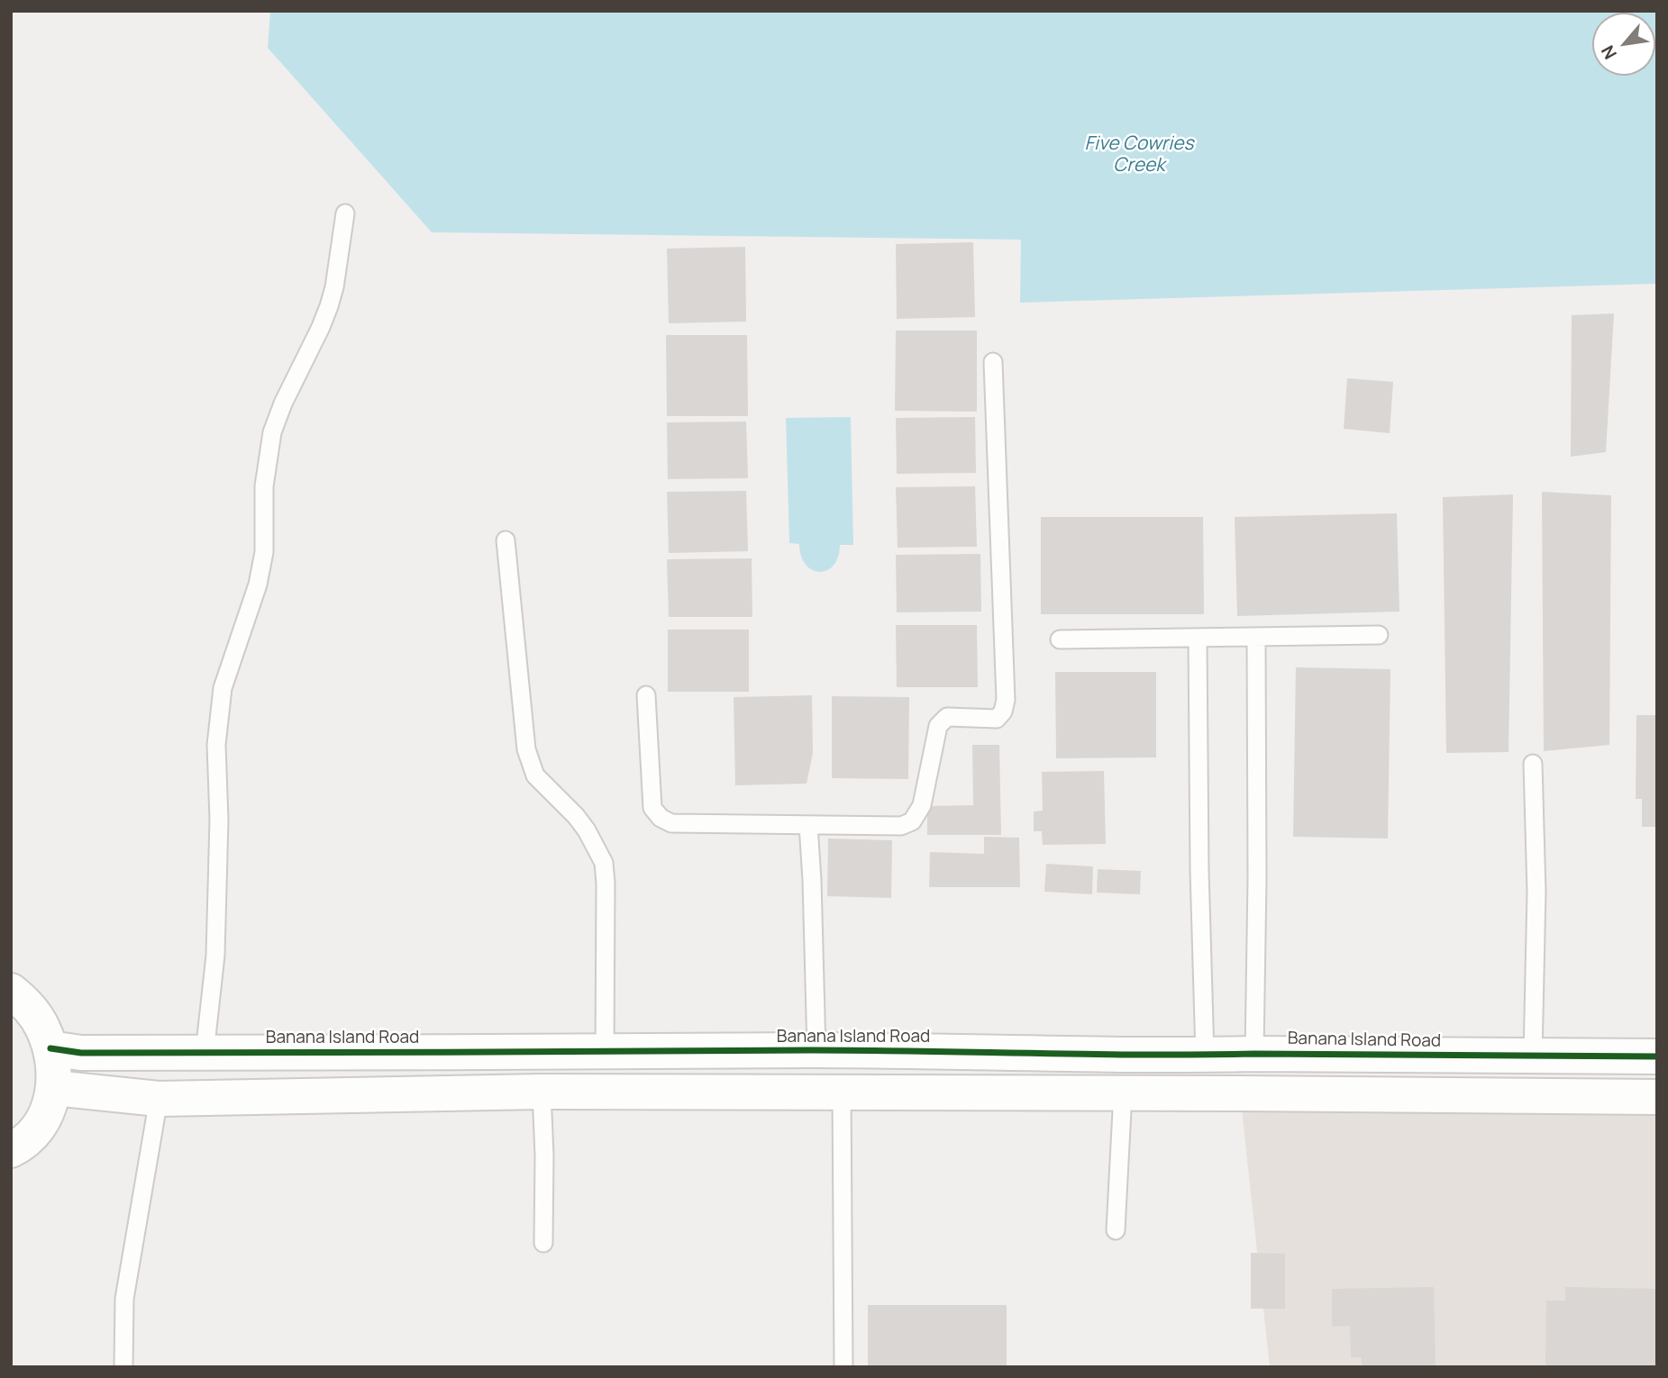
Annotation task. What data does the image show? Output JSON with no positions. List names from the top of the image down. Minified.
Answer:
{"streets":{"street":["Banana Island Road"]},"water":["Five Cowries Creek"],"north":"bottom left"}
